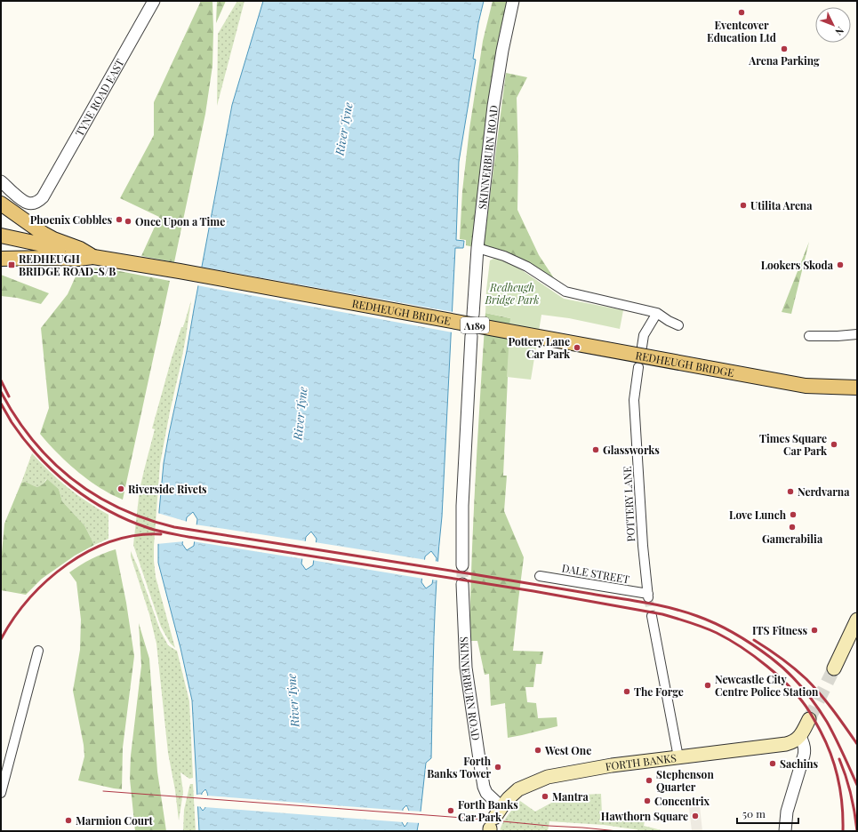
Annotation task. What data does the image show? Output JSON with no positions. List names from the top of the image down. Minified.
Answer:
{"streets":{"main road":["REDHEUGH BRIDGE","A189","FORTH BANKS"],"street":["TYNE ROAD EAST","SKINNERBURN ROAD","POTTERY LANE","DALE STREET"]},"crossings":[["SKINNERBURN ROAD","FORTH BANKS"],["REDHEUGH BRIDGE","A189"],["POTTERY LANE","DALE STREET"]],"water":["River Tyne"],"parks":["Redheugh Bridge Park"],"places":{"other":["Eventcover Education Ltd","Arena Parking","Utilita Arena","Phoenix Cobbles","Once Upon a Time","Lookers Skoda","Pottery Lane Car Park","Times Square Car Park","Glassworks","Riverside Rivets","Nerdvarna","Love Lunch","Gamerabilia","ITS Fitness","Newcastle City Centre Police Station","The Forge","West One","Sachins","Forth Banks Tower","Stephenson Quarter","Mantra","Concentrix","Forth Banks Car Park","Hawthorn Square","Marmion Court"],"transit":["REDHEUGH BRIDGE ROAD-S/B"]},"scale_bar":"50 m","north":"bottom right"}
